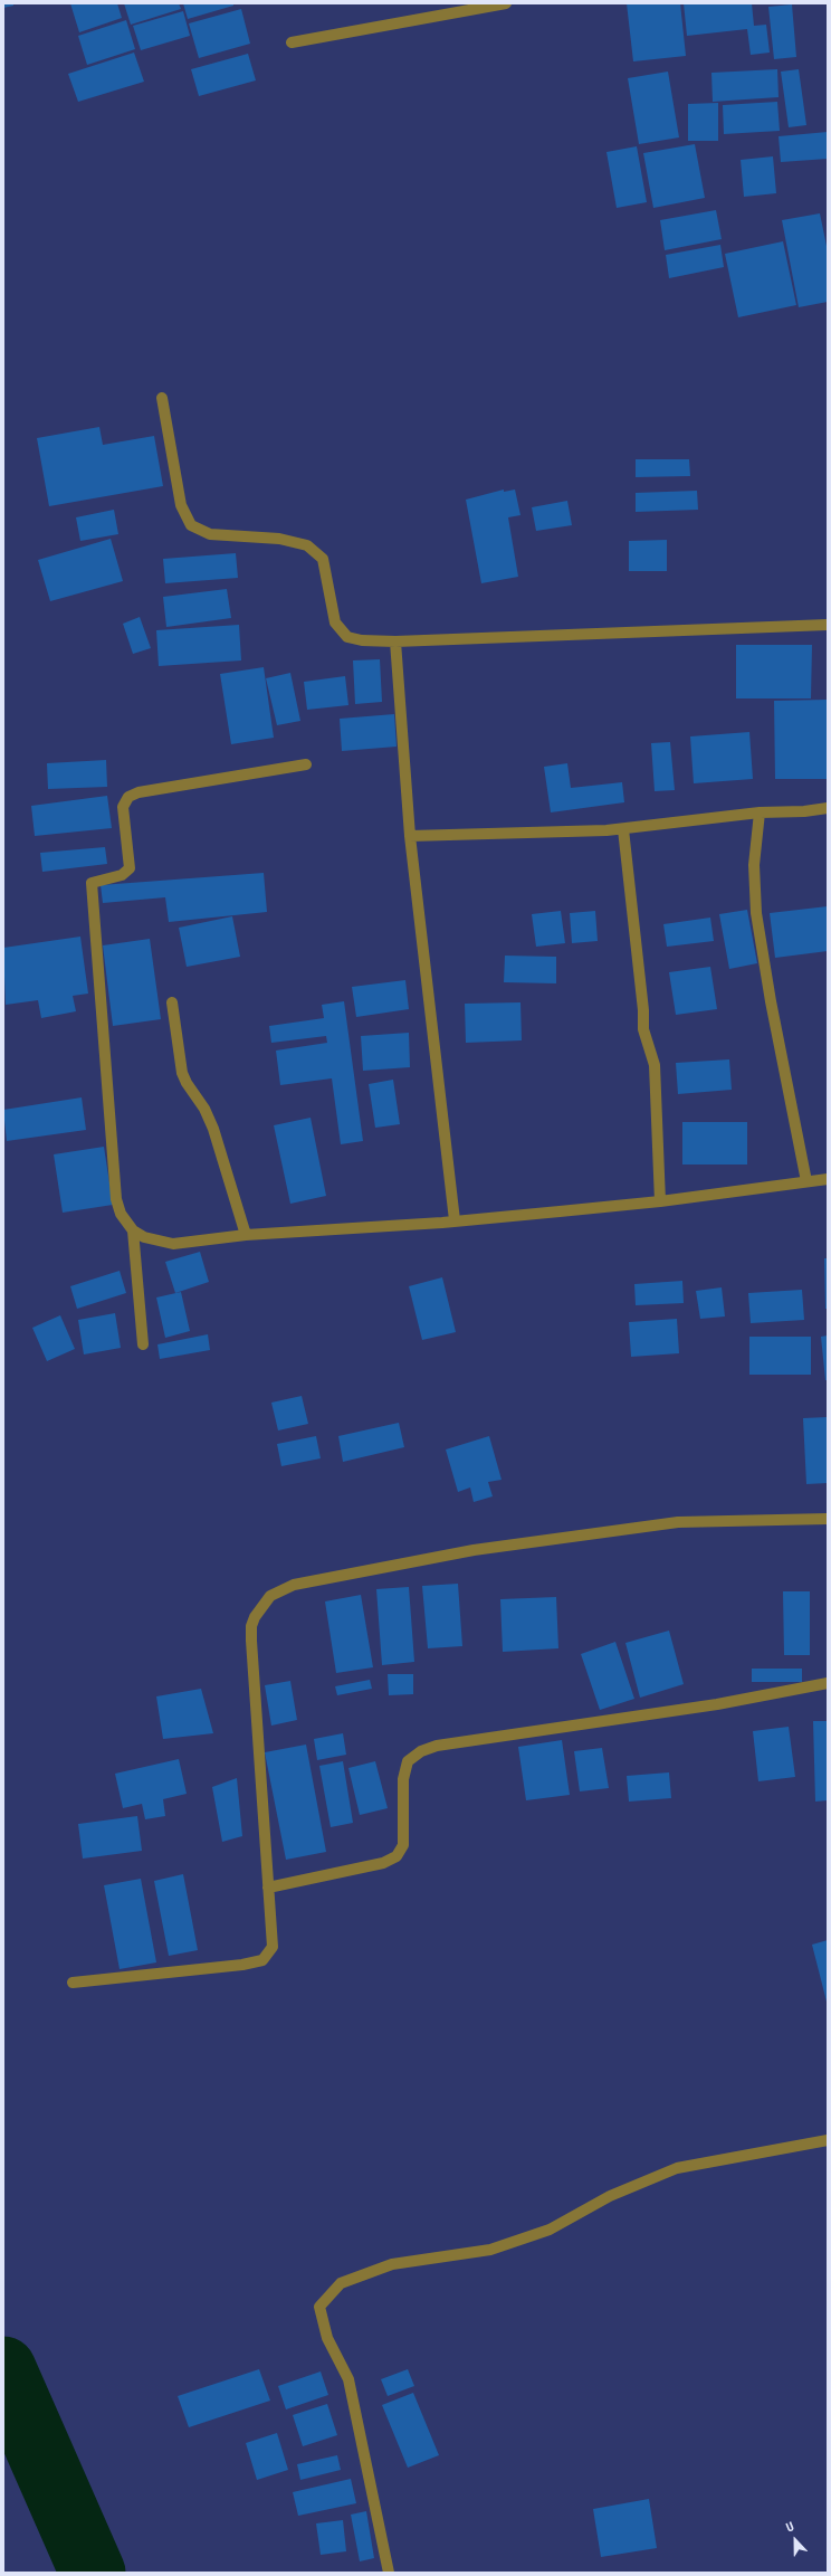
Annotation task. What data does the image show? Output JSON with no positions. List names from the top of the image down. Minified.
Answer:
{"north":"top"}
